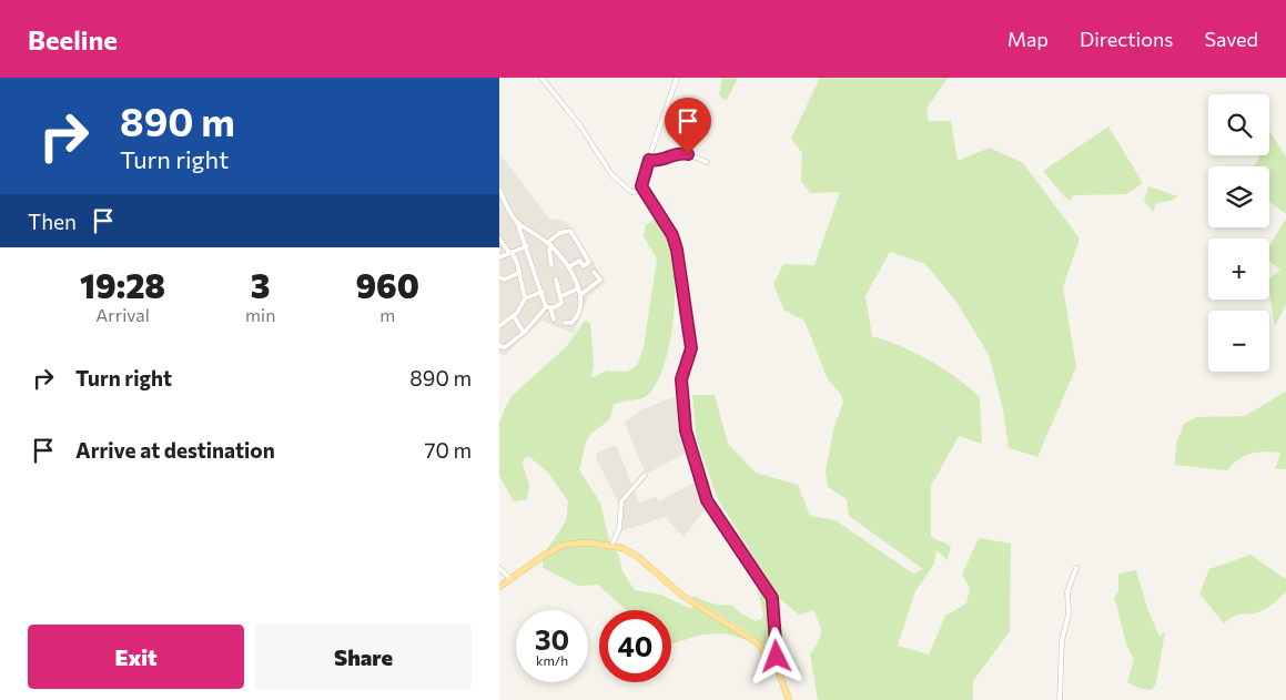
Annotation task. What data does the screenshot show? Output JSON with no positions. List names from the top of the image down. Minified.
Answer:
{"page":{"header":"Beeline","nav":["Map","Directions","Saved"],"turn":["890 m","Turn right"],"map_buttons":["+","−"],"then":"Then","eta":["19:28","Arrival","3","min","960","m"],"list":[{"name":"Turn right","value":"890 m"},{"name":"Arrive at destination","value":"70 m"}],"speed":"30 km/h","limit":"40","buttons":["Exit","Share"]}}
